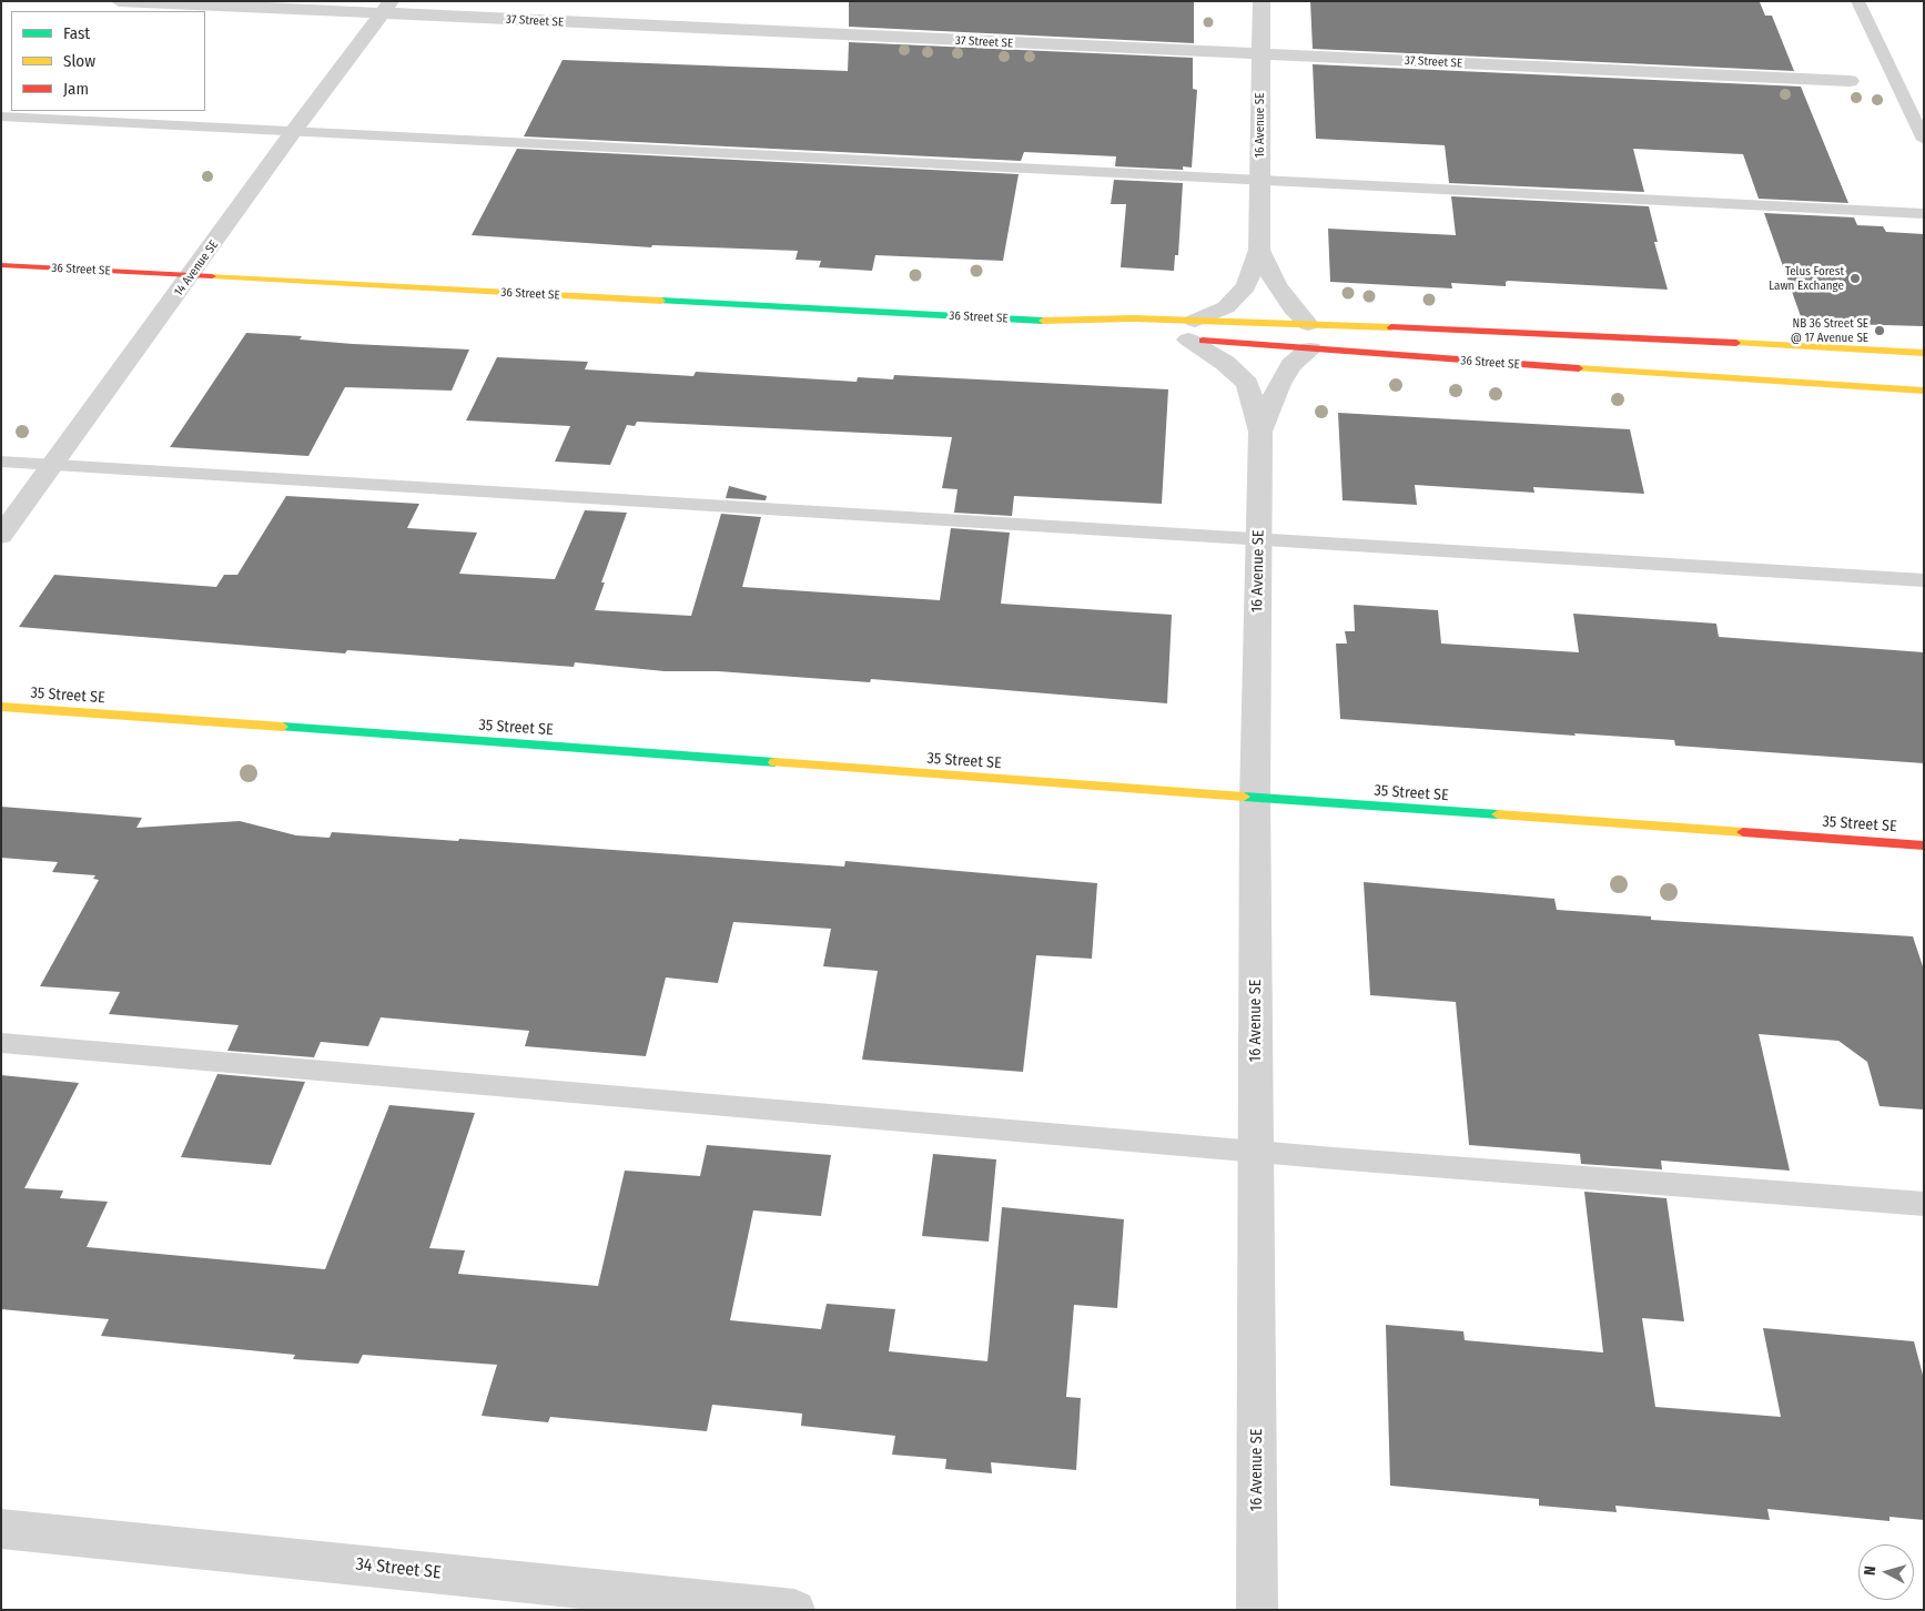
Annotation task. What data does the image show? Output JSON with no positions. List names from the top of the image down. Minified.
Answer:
{"streets":{"main road":["36 Street SE","35 Street SE"],"street":["37 Street SE","16 Avenue SE","14 Avenue SE","34 Street SE"]},"crossings":[["37 Street SE","16 Avenue SE"],["37 Street SE","14 Avenue SE"],["16 Avenue SE","36 Street SE"],["16 Avenue SE","35 Street SE"],["14 Avenue SE","36 Street SE"]],"places":["Telus Forest Lawn Exchange","NB 36 Street SE @ 17 Avenue SE"],"legend":["Fast","Slow","Jam"],"north":"left"}
